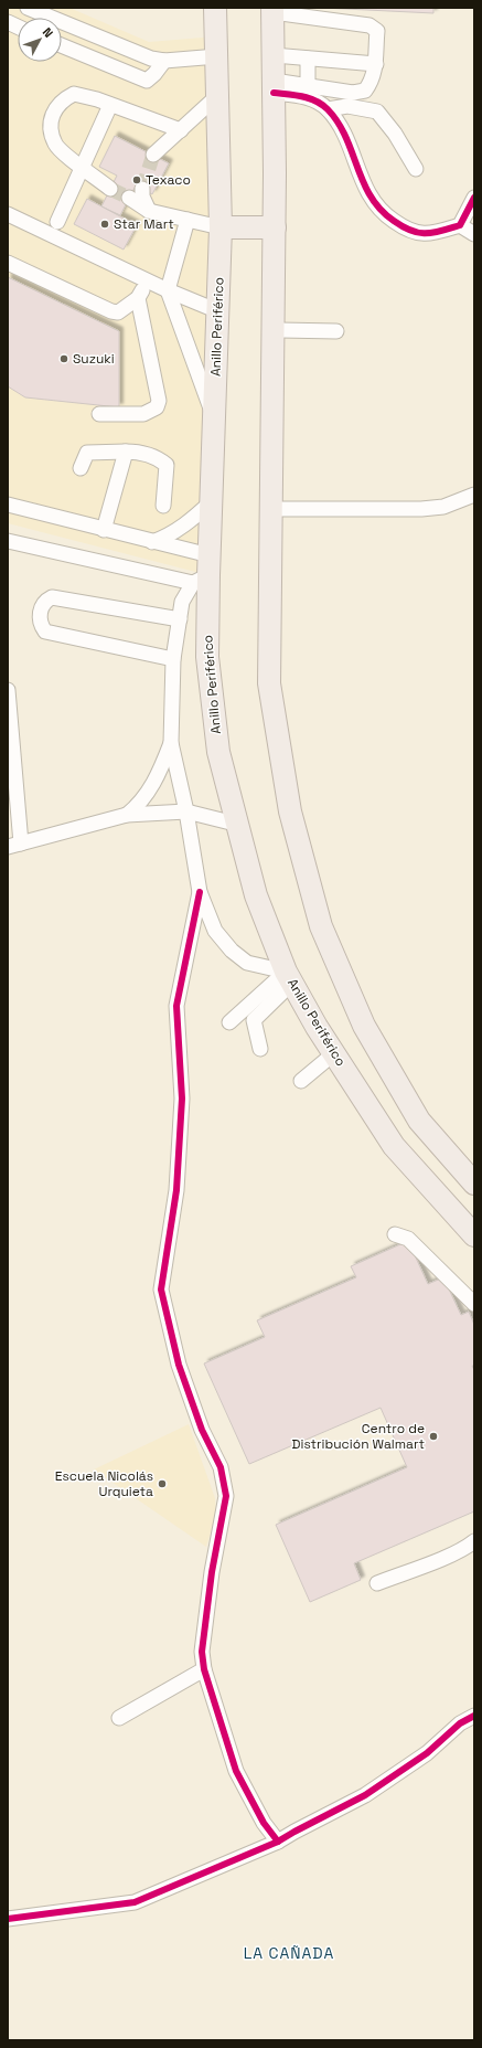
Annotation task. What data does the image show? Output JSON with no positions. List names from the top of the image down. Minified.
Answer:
{"streets":{"highway":["Anillo Periférico"]},"districts":["LA CAÑADA"],"places":["Texaco","Star Mart","Suzuki","Centro de Distribución Walmart","Escuela Nicolás Urquieta"],"north":"top right"}
